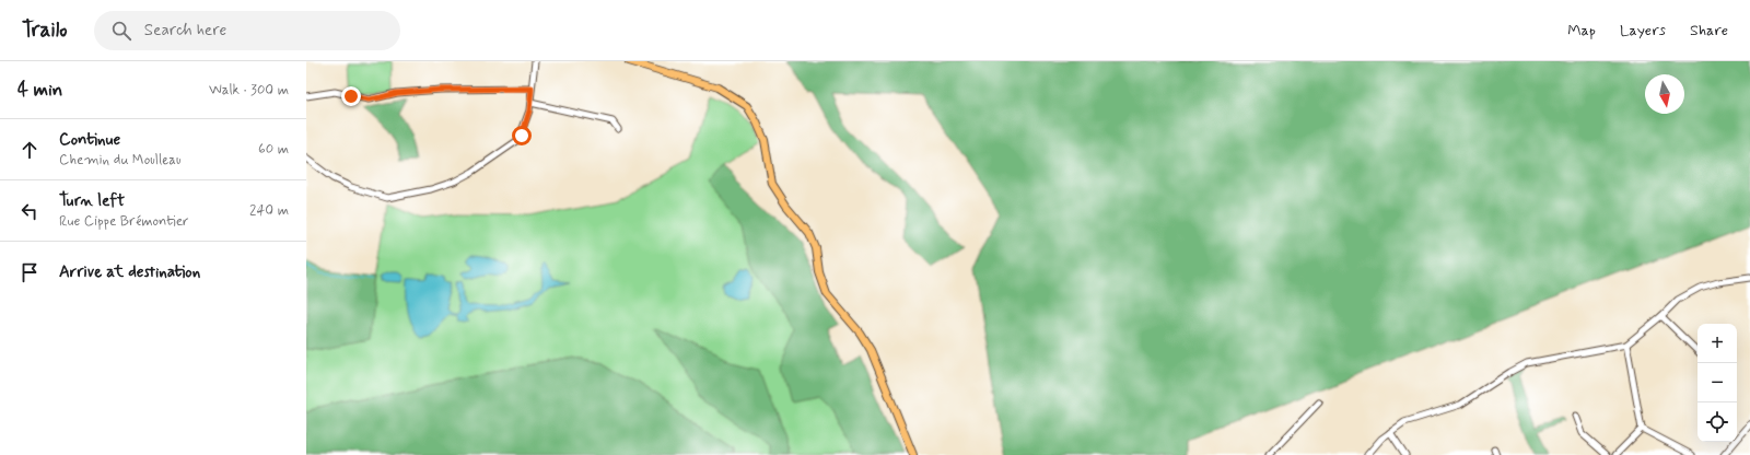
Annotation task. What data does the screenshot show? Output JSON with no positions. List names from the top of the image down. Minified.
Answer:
{"north":"bottom","page":{"header":"Trailo","search":"Search here","nav":["Map","Layers","Share"],"heading":["4 min","Walk · 300 m"],"list":[["Continue","Chemin du Moulleau","60 m"],["Turn left","Rue Cippe Brémontier","240 m"],"Arrive at destination"],"map_buttons":["+","−"]}}
